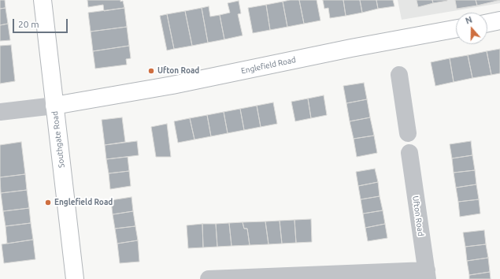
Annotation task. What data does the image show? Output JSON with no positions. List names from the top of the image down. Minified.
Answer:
{"streets":{"street":["Englefield Road","Southgate Road","Ufton Road"]},"crossings":[["Englefield Road","Southgate Road"]],"places":["Ufton Road","Englefield Road"],"scale_bar":"20 m","north":"top"}
